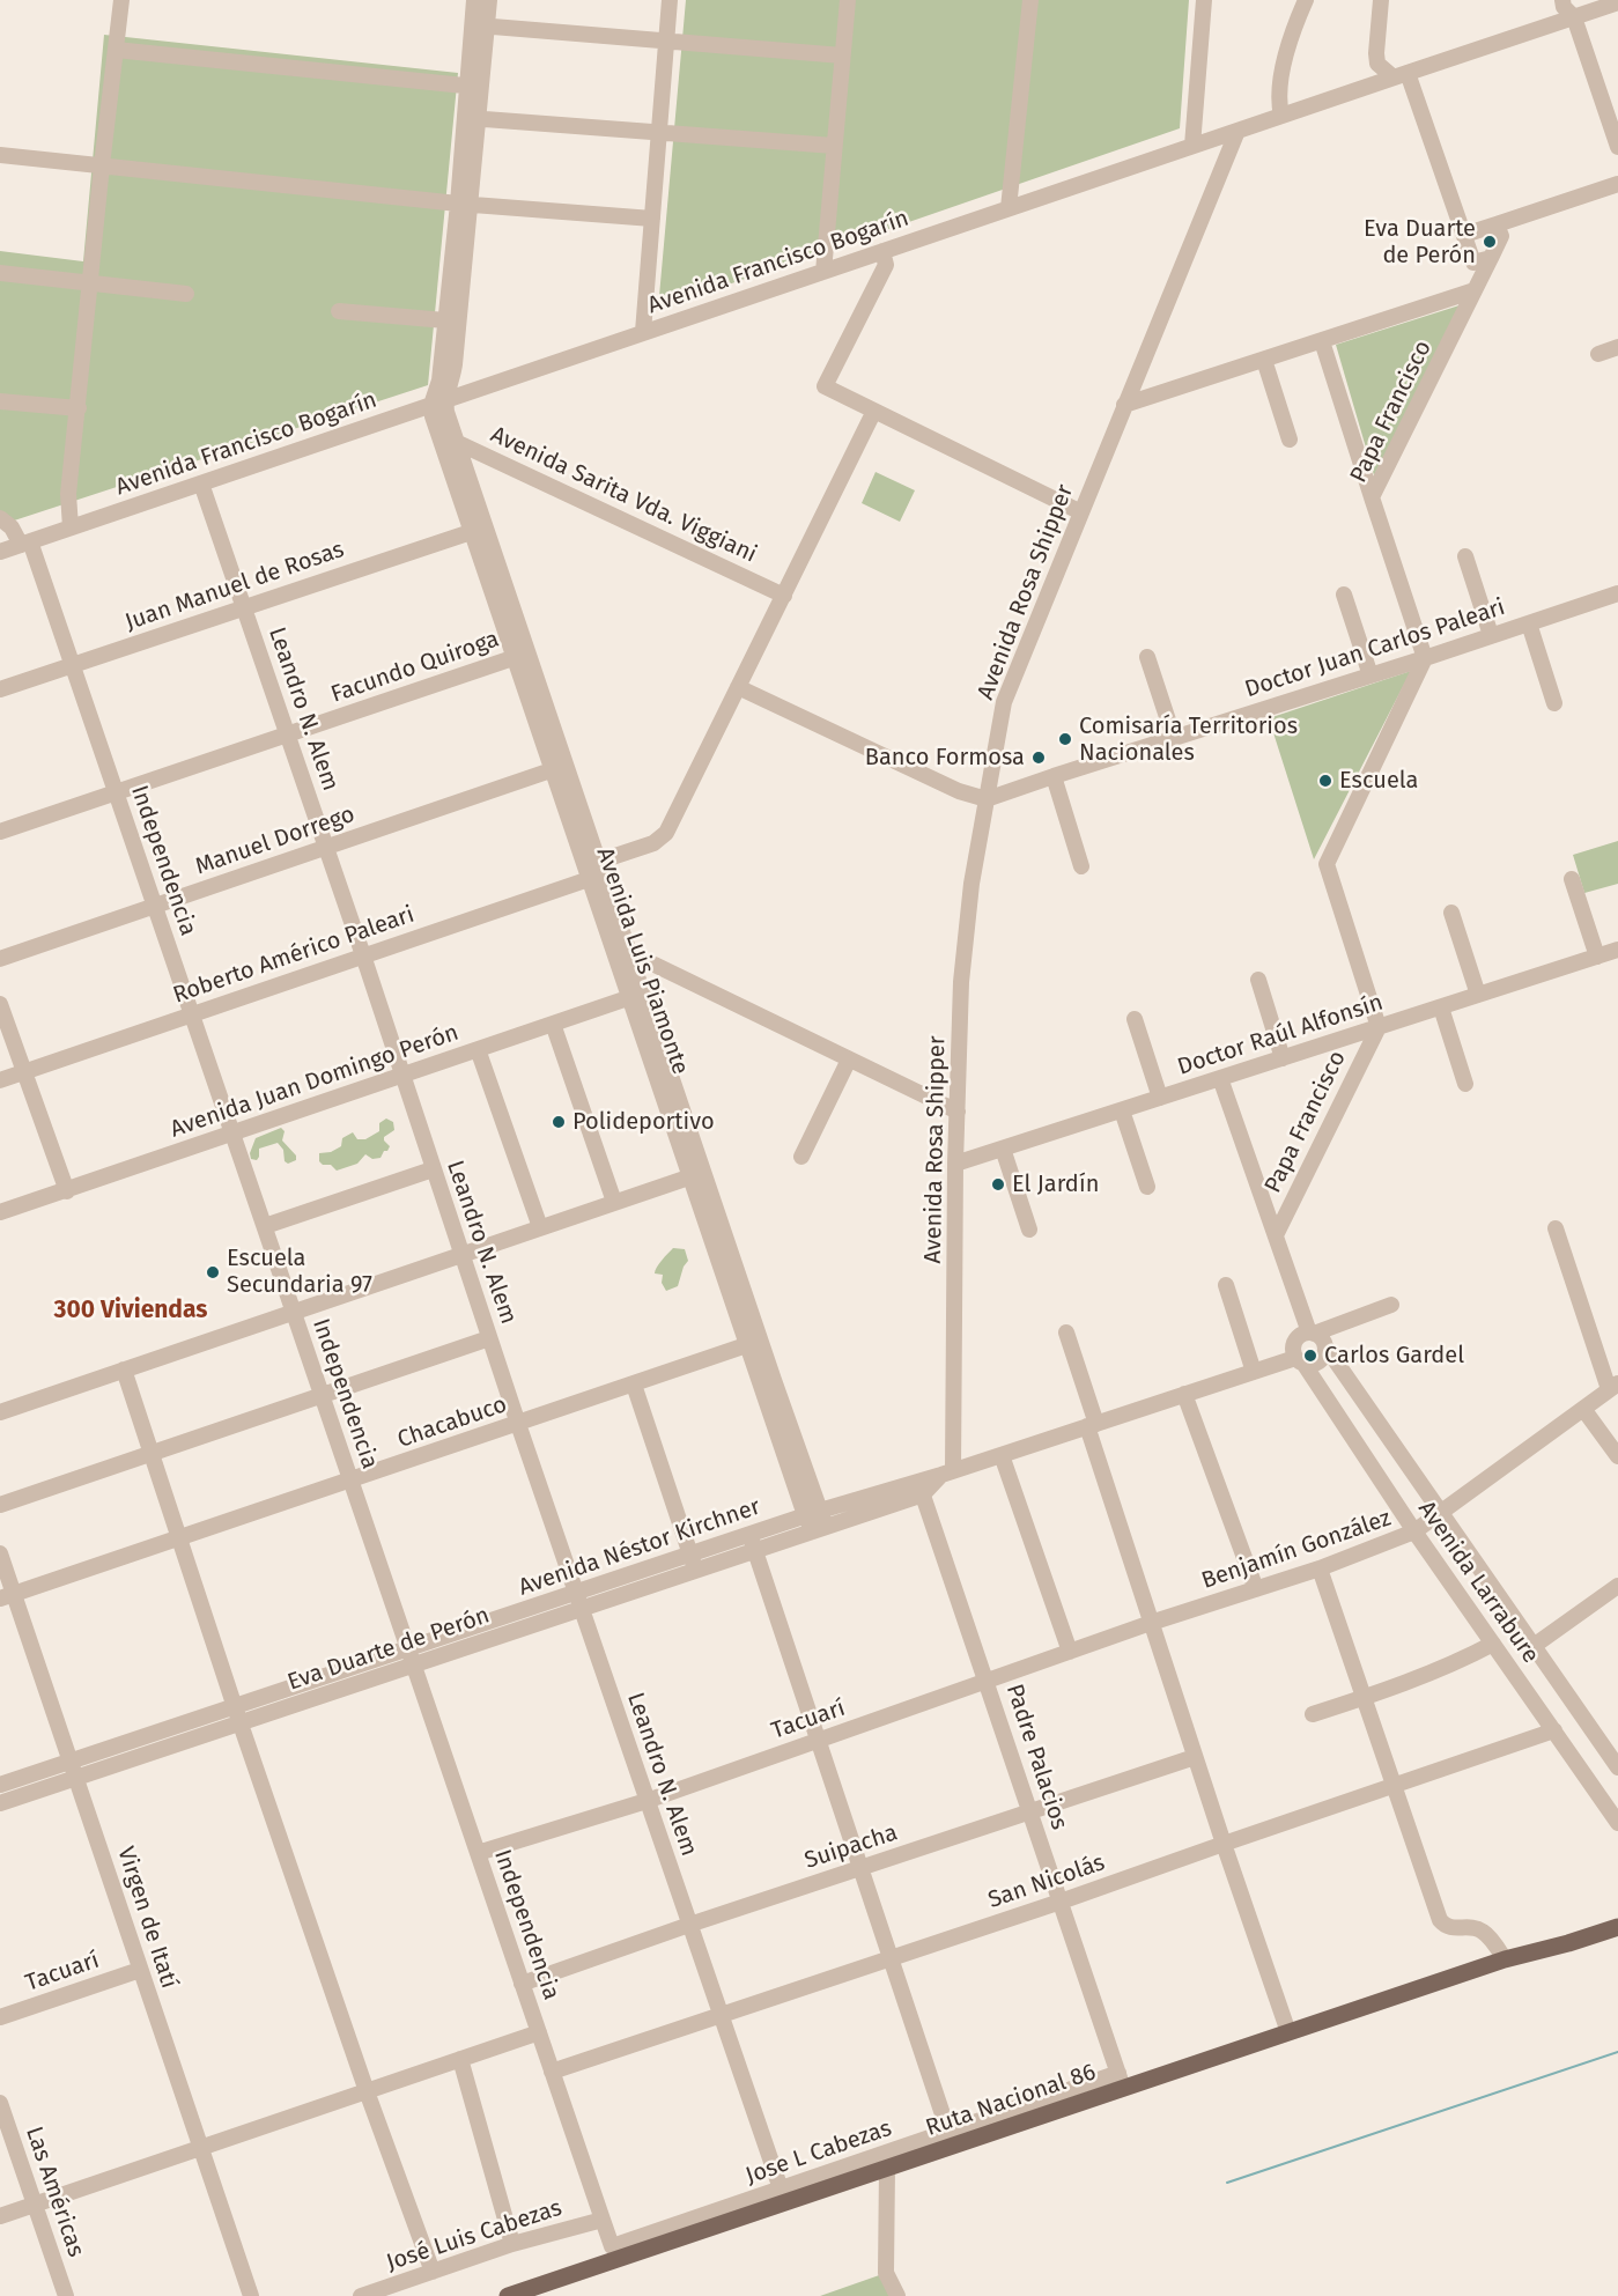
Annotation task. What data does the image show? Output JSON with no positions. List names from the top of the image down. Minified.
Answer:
{"streets":{"main road":["Ruta Nacional 86"],"street":["Avenida Francisco Bogarín","Papa Francisco","Avenida Sarita Vda. Viggiani","Juan Manuel de Rosas","Avenida Rosa Shipper","Doctor Juan Carlos Paleari","Facundo Quiroga","Leandro N. Alem","Manuel Dorrego","Independencia","Roberto Américo Paleari","Avenida Luis Piamonte","Doctor Raúl Alfonsín","Avenida Juan Domingo Perón","Chacabuco","Avenida Néstor Kirchner","Benjamín González","Avenida Larrabure","Eva Duarte de Perón","Tacuarí","Padre Palacios","Suipacha","San Nicolás","Virgen de Itatí","Jose L Cabezas","Las Américas","José Luis Cabezas"]},"crossings":[["Avenida Francisco Bogarín","Avenida Rosa Shipper"],["Avenida Francisco Bogarín","Leandro N. Alem"],["Avenida Francisco Bogarín","Independencia"],["Avenida Francisco Bogarín","Avenida Luis Piamonte"],["Papa Francisco","Doctor Juan Carlos Paleari"],["Papa Francisco","Doctor Raúl Alfonsín"],["Avenida Sarita Vda. Viggiani","Roberto Américo Paleari"],["Avenida Sarita Vda. Viggiani","Avenida Luis Piamonte"],["Juan Manuel de Rosas","Leandro N. Alem"],["Juan Manuel de Rosas","Independencia"],["Juan Manuel de Rosas","Avenida Luis Piamonte"],["Avenida Rosa Shipper","Doctor Juan Carlos Paleari"],["Avenida Rosa Shipper","Doctor Raúl Alfonsín"],["Avenida Rosa Shipper","Eva Duarte de Perón"],["Facundo Quiroga","Leandro N. Alem"],["Facundo Quiroga","Independencia"],["Facundo Quiroga","Avenida Luis Piamonte"],["Leandro N. Alem","Manuel Dorrego"],["Leandro N. Alem","Roberto Américo Paleari"],["Leandro N. Alem","Avenida Juan Domingo Perón"],["Leandro N. Alem","Chacabuco"],["Leandro N. Alem","Eva Duarte de Perón"],["Leandro N. Alem","Tacuarí"],["Leandro N. Alem","Suipacha"],["Leandro N. Alem","San Nicolás"],["Leandro N. Alem","Ruta Nacional 86"],["Leandro N. Alem","Jose L Cabezas"],["Manuel Dorrego","Independencia"],["Manuel Dorrego","Avenida Luis Piamonte"],["Independencia","Roberto Américo Paleari"],["Independencia","Avenida Juan Domingo Perón"],["Independencia","Chacabuco"],["Independencia","Eva Duarte de Perón"],["Independencia","Tacuarí"],["Independencia","Suipacha"],["Independencia","San Nicolás"],["Independencia","Ruta Nacional 86"],["Independencia","José Luis Cabezas"],["Roberto Américo Paleari","Avenida Luis Piamonte"],["Avenida Luis Piamonte","Avenida Juan Domingo Perón"],["Avenida Luis Piamonte","Chacabuco"],["Avenida Luis Piamonte","Avenida Néstor Kirchner"],["Avenida Luis Piamonte","Eva Duarte de Perón"],["Chacabuco","Virgen de Itatí"],["Avenida Néstor Kirchner","Eva Duarte de Perón"],["Avenida Néstor Kirchner","Padre Palacios"],["Benjamín González","Avenida Larrabure"],["Benjamín González","Tacuarí"],["Avenida Larrabure","San Nicolás"],["Eva Duarte de Perón","Padre Palacios"],["Eva Duarte de Perón","Virgen de Itatí"],["Tacuarí","Padre Palacios"],["Tacuarí","Virgen de Itatí"],["Padre Palacios","Suipacha"],["Padre Palacios","San Nicolás"],["Padre Palacios","Ruta Nacional 86"],["Ruta Nacional 86","Jose L Cabezas"]],"districts":["300 Viviendas"],"places":["Eva Duarte de Perón","Comisaría Territorios Nacionales","Banco Formosa","Escuela","Polideportivo","El Jardín","Escuela Secundaria 97","Carlos Gardel"]}
